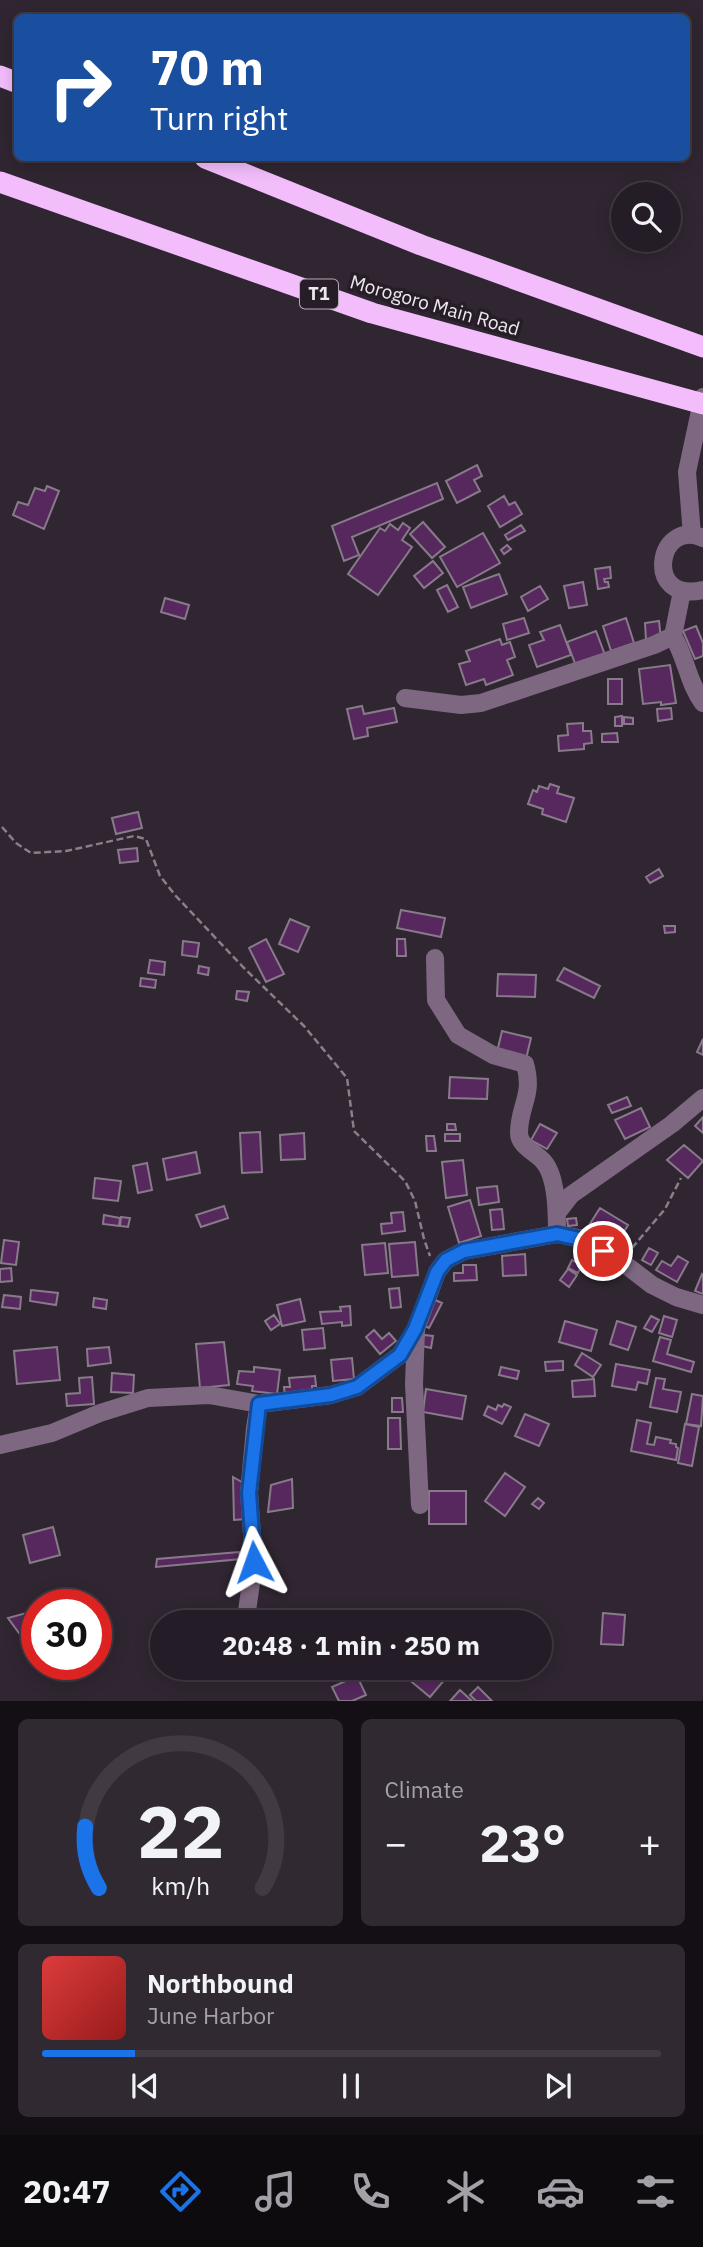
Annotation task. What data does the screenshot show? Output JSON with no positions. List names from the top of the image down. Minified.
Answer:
{"streets":{"highway":["T1","Morogoro Main Road"]},"page":{"turn":["70 m","Turn right"],"limit":"30","trip":"20:48 · 1 min · 250 m","tile":"Climate","heat":["−","23°","+"],"song":["Northbound","June Harbor"],"tabs":"20:47","gauge":["22","km/h"]}}
